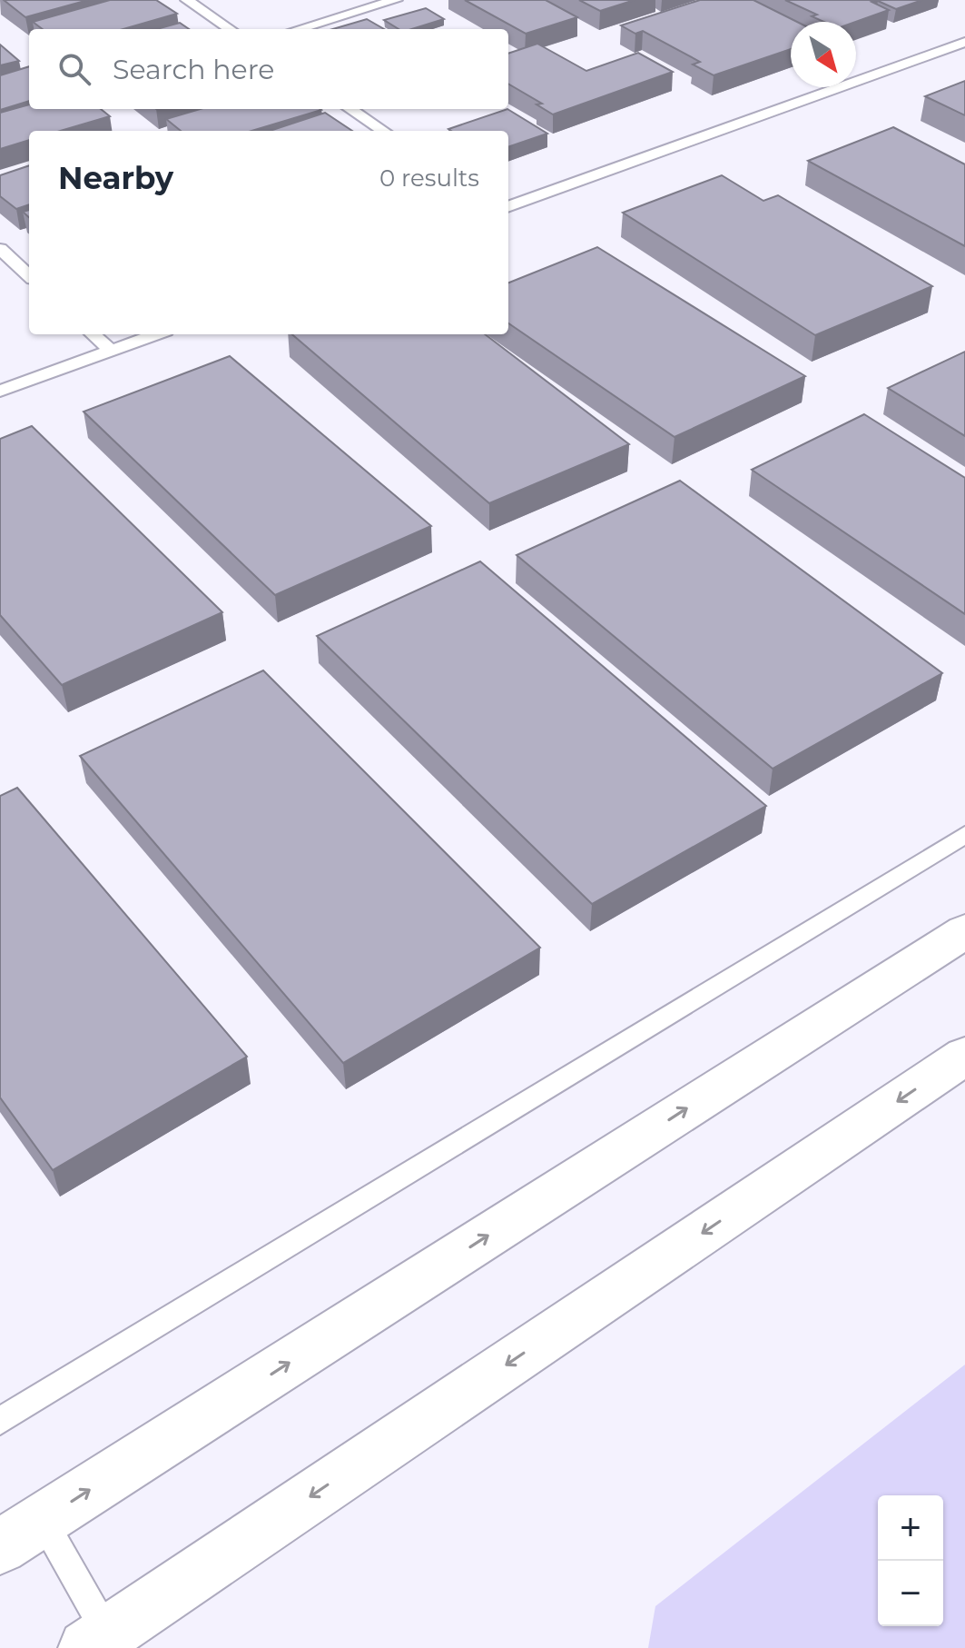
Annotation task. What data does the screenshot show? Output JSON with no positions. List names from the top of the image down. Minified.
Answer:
{"north":"bottom right","page":{"search":"Search here","heading":["Nearby","0 results"],"map_buttons":["+","−"]}}
